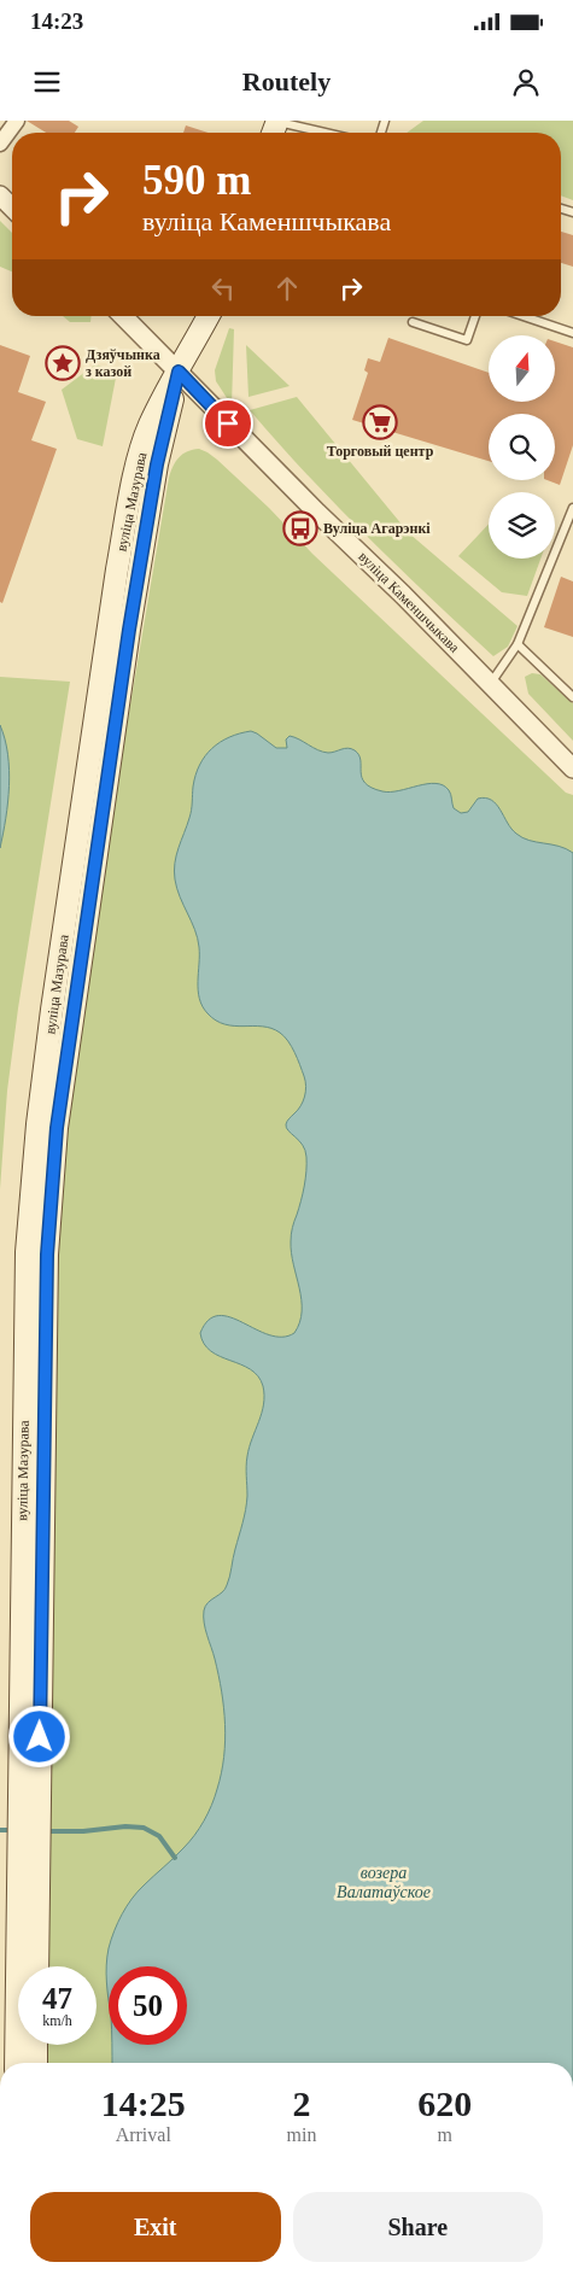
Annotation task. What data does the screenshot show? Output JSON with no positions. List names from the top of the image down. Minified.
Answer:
{"streets":{"main road":["вуліца Мазурава"],"street":["вуліца Каменшчыкава"]},"crossings":[["вуліца Мазурава","вуліца Каменшчыкава"]],"water":["возера Валатаўское"],"places":{"place":["Дзяўчынка з казой"],"supermarket":["Торговый центр"],"bus stop":["Вуліца Агарэнкі"]},"north":"top","page":{"status":"14:23","header":"Routely","turn":["590 m","вуліца Каменшчыкава"],"speed":"47 km/h","limit":"50","eta":["14:25","Arrival","2","min","620","m"],"buttons":["Exit","Share"]}}
